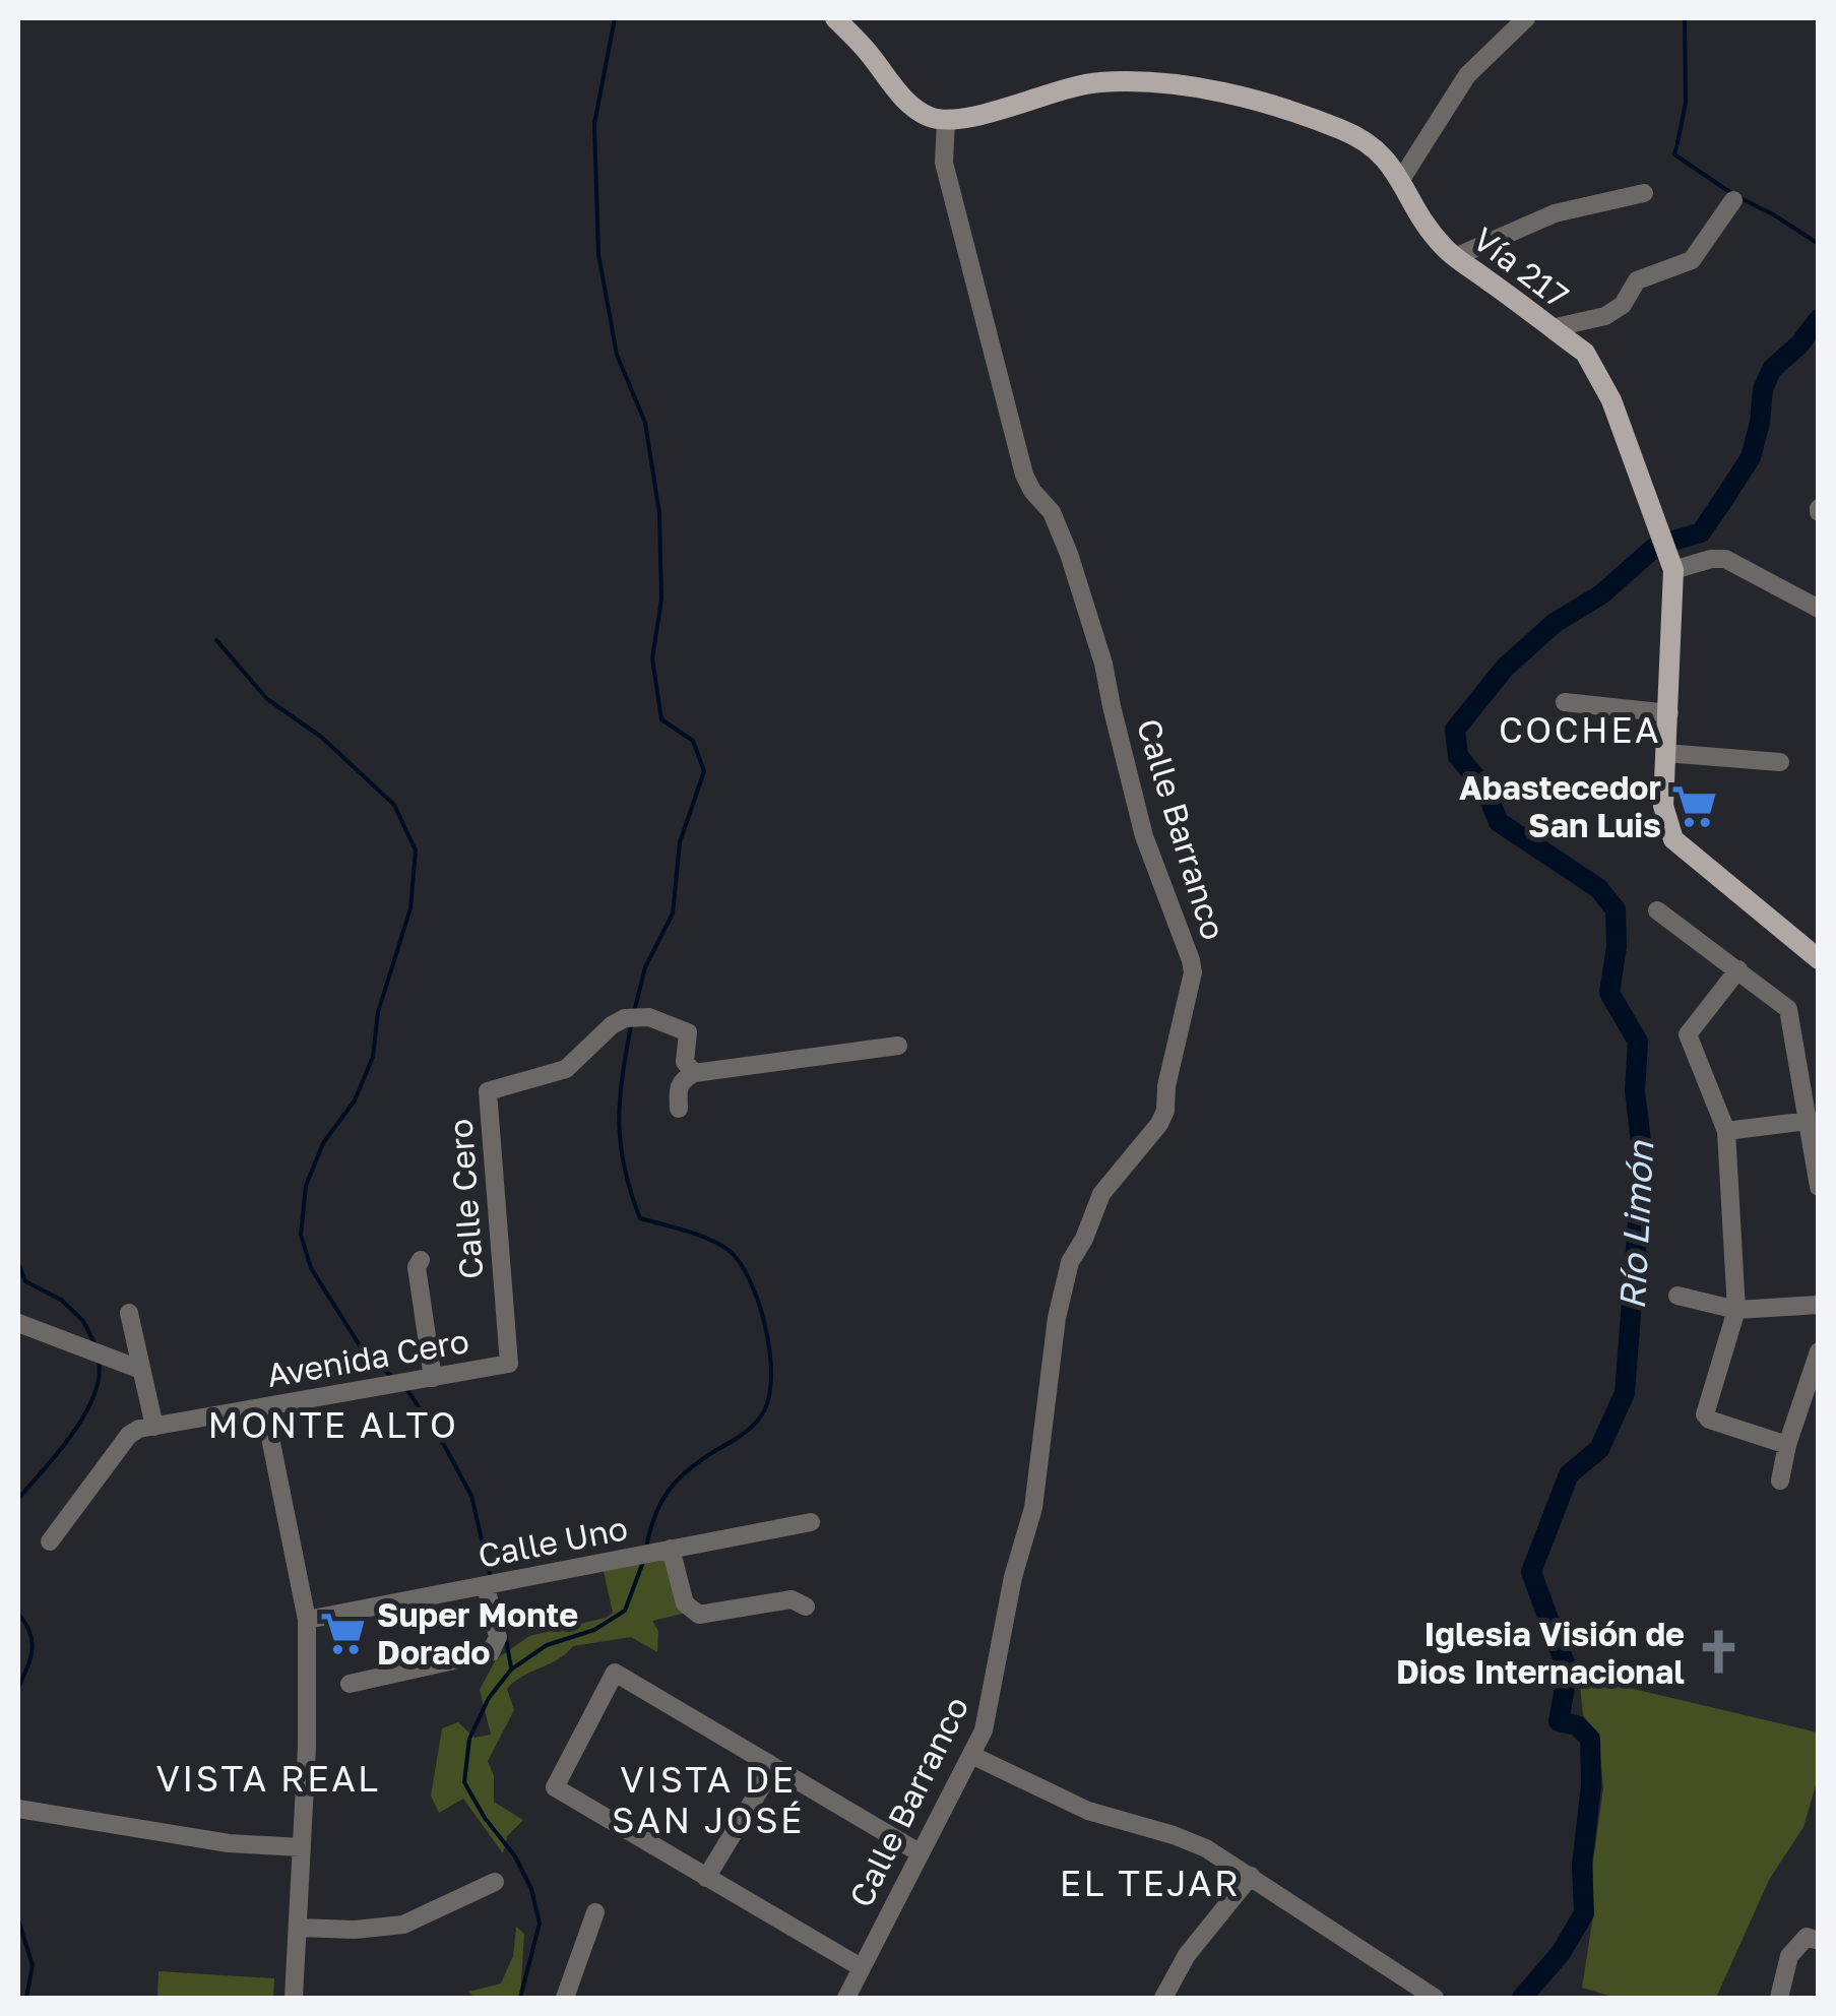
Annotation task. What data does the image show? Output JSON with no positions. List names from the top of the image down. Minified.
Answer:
{"streets":{"main road":["Vía 217"],"street":["Calle Barranco","Calle Cero","Avenida Cero","Calle Uno"]},"crossings":[["Vía 217","Calle Barranco"],["Calle Cero","Avenida Cero"]],"districts":["COCHEA","MONTE ALTO","VISTA REAL","VISTA DE SAN JOSÉ","EL TEJAR"],"water":["Río Limón"],"places":{"supermarket":["Abastecedor San Luis","Super Monte Dorado"],"church":["Iglesia Visión de Dios Internacional"]}}
